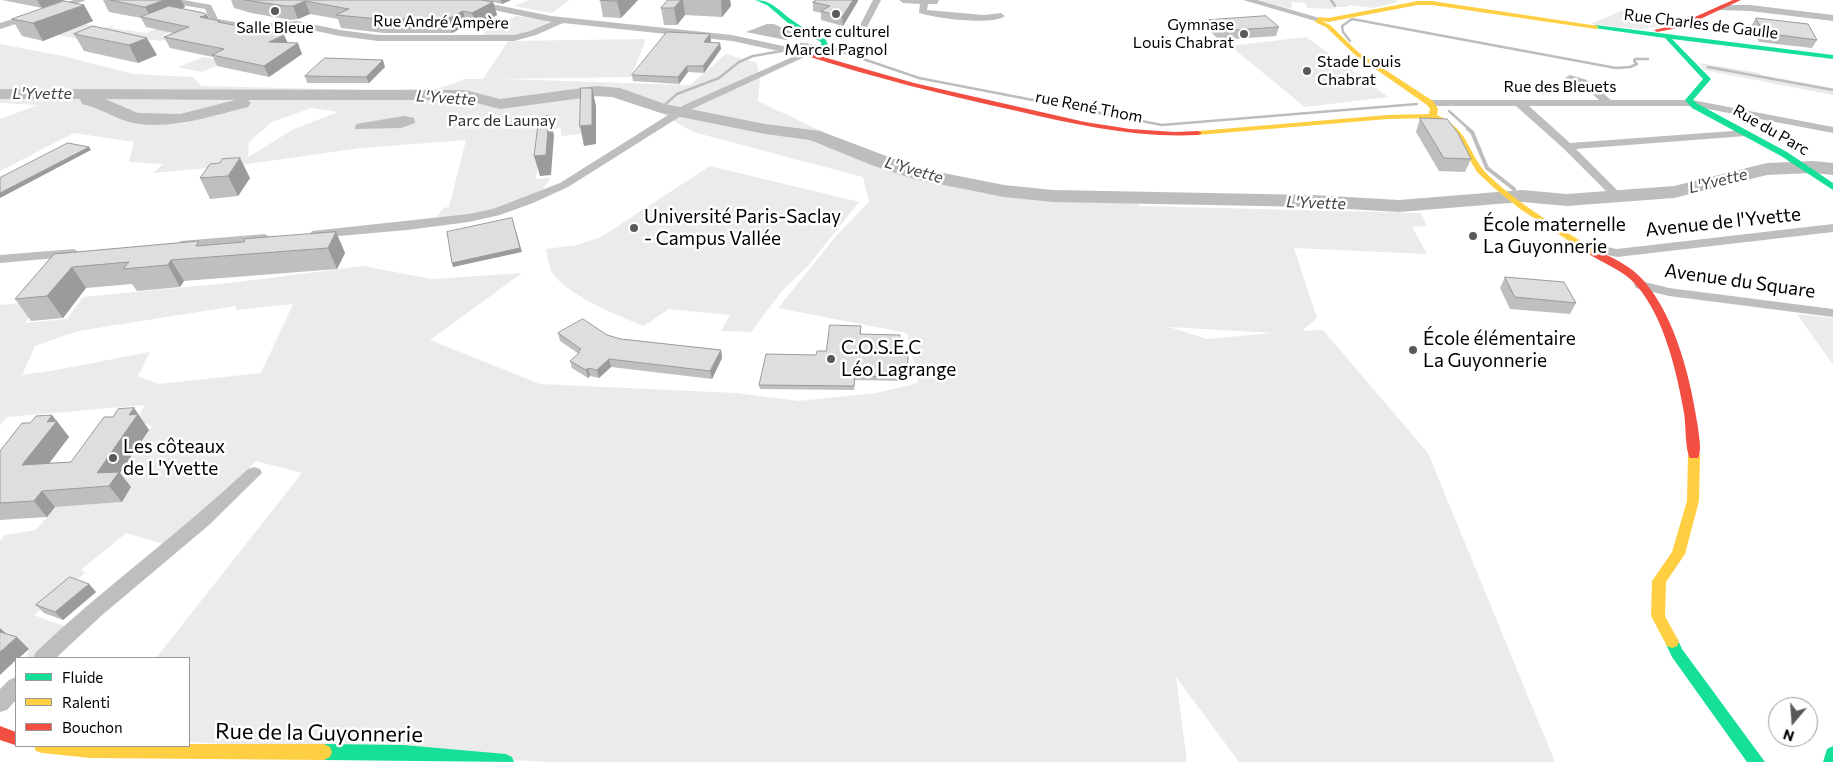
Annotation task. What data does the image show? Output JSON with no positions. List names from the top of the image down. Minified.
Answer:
{"streets":{"main road":["Rue Charles de Gaulle","rue René Thom","Rue du Parc","Rue de la Guyonnerie"],"street":["Rue André Ampère","Rue des Bleuets","Avenue de l'Yvette","Avenue du Square"]},"crossings":[["Rue des Bleuets","Rue du Parc"]],"water":["L'Yvette"],"parks":["Parc de Launay"],"places":["Salle Bleue","Centre culturel Marcel Pagnol","Gymnase Louis Chabrat","Stade Louis Chabrat","Université Paris-Saclay - Campus Vallée","École maternelle La Guyonnerie","École élémentaire La Guyonnerie","C.O.S.E.C Léo Lagrange","Les côteaux de L'Yvette"],"legend":["Fluide","Ralenti","Bouchon"],"north":"bottom"}
